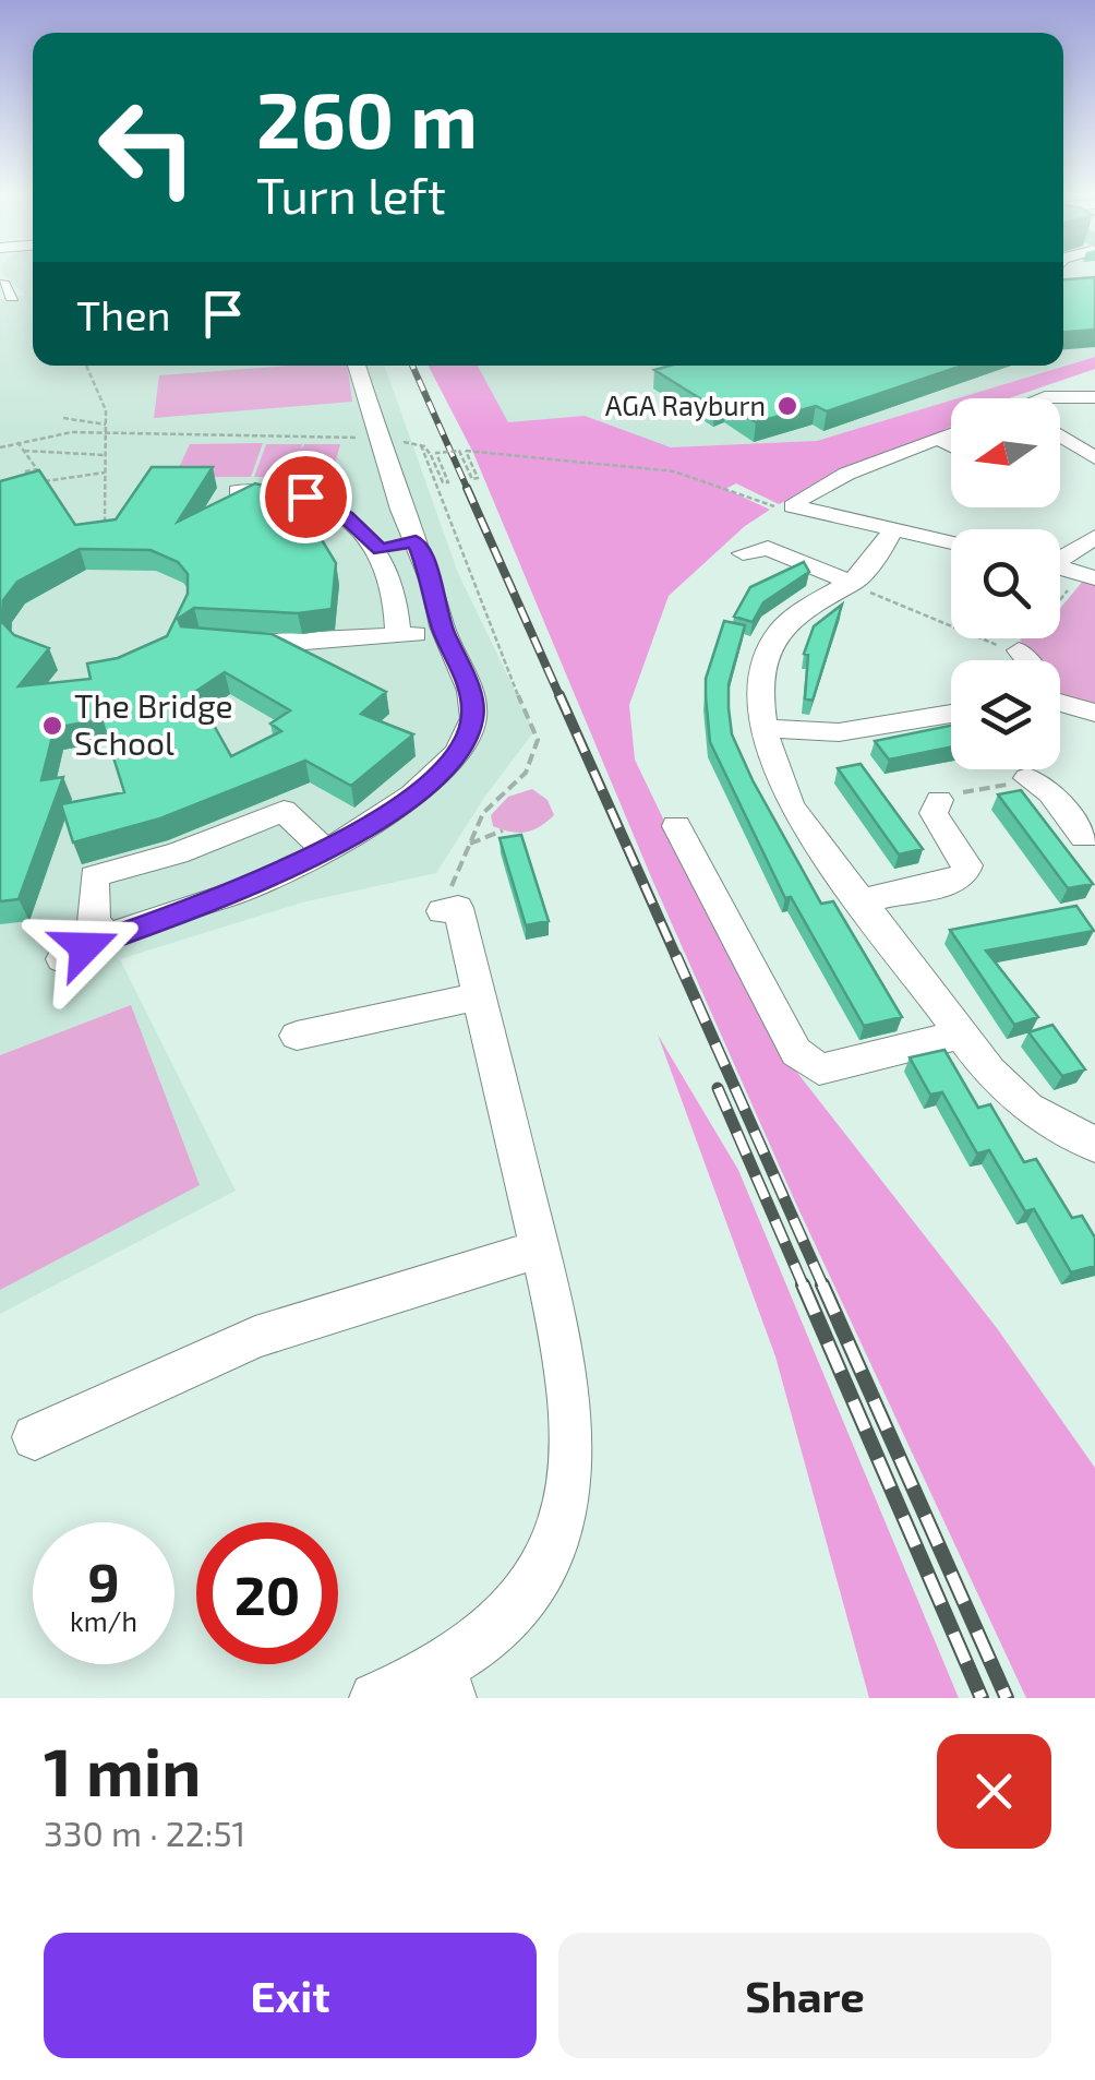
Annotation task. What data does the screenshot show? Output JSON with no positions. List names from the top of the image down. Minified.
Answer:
{"places":["AGA Rayburn","The Bridge School"],"north":"left","page":{"turn":["260 m","Turn left"],"then":"Then","speed":"9 km/h","limit":"20","heading":["1 min","330 m · 22:51"],"buttons":["Exit","Share"]}}
